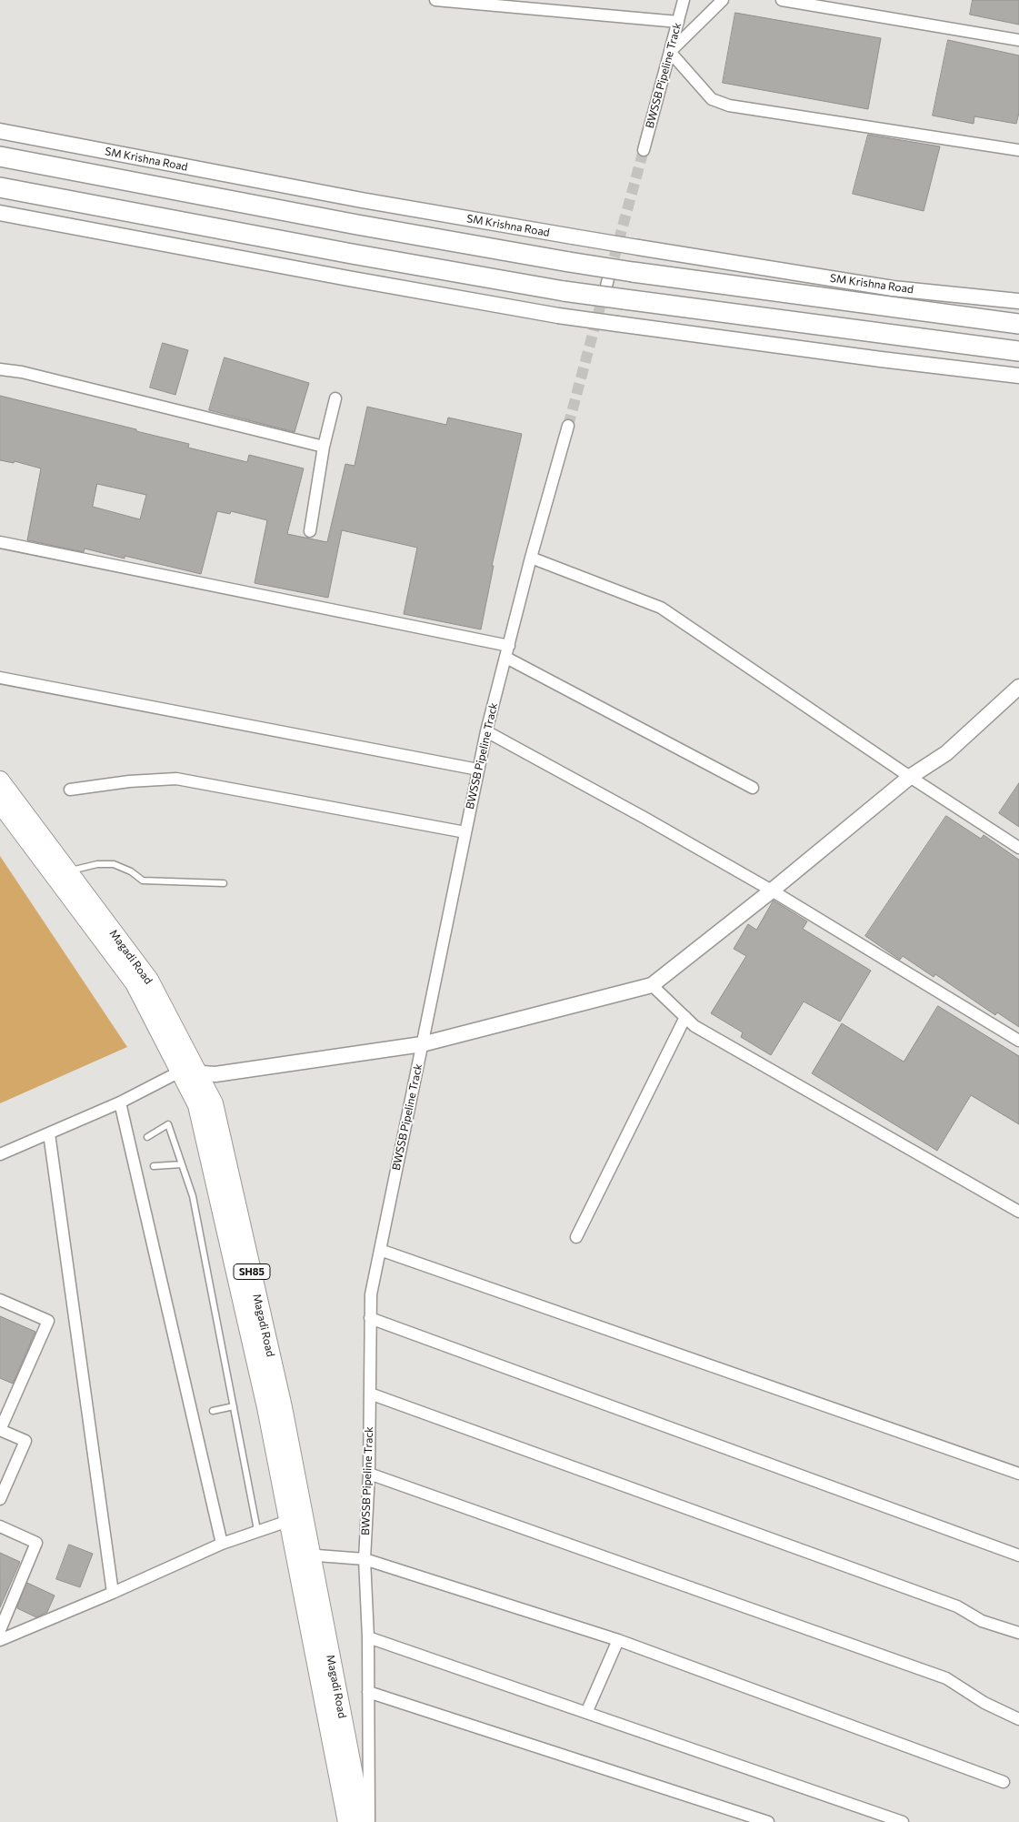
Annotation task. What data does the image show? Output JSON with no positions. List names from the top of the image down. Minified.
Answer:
{"streets":{"highway":["SM Krishna Road"],"main road":["Magadi Road","SH85"],"street":["BWSSB Pipeline Track"]}}
